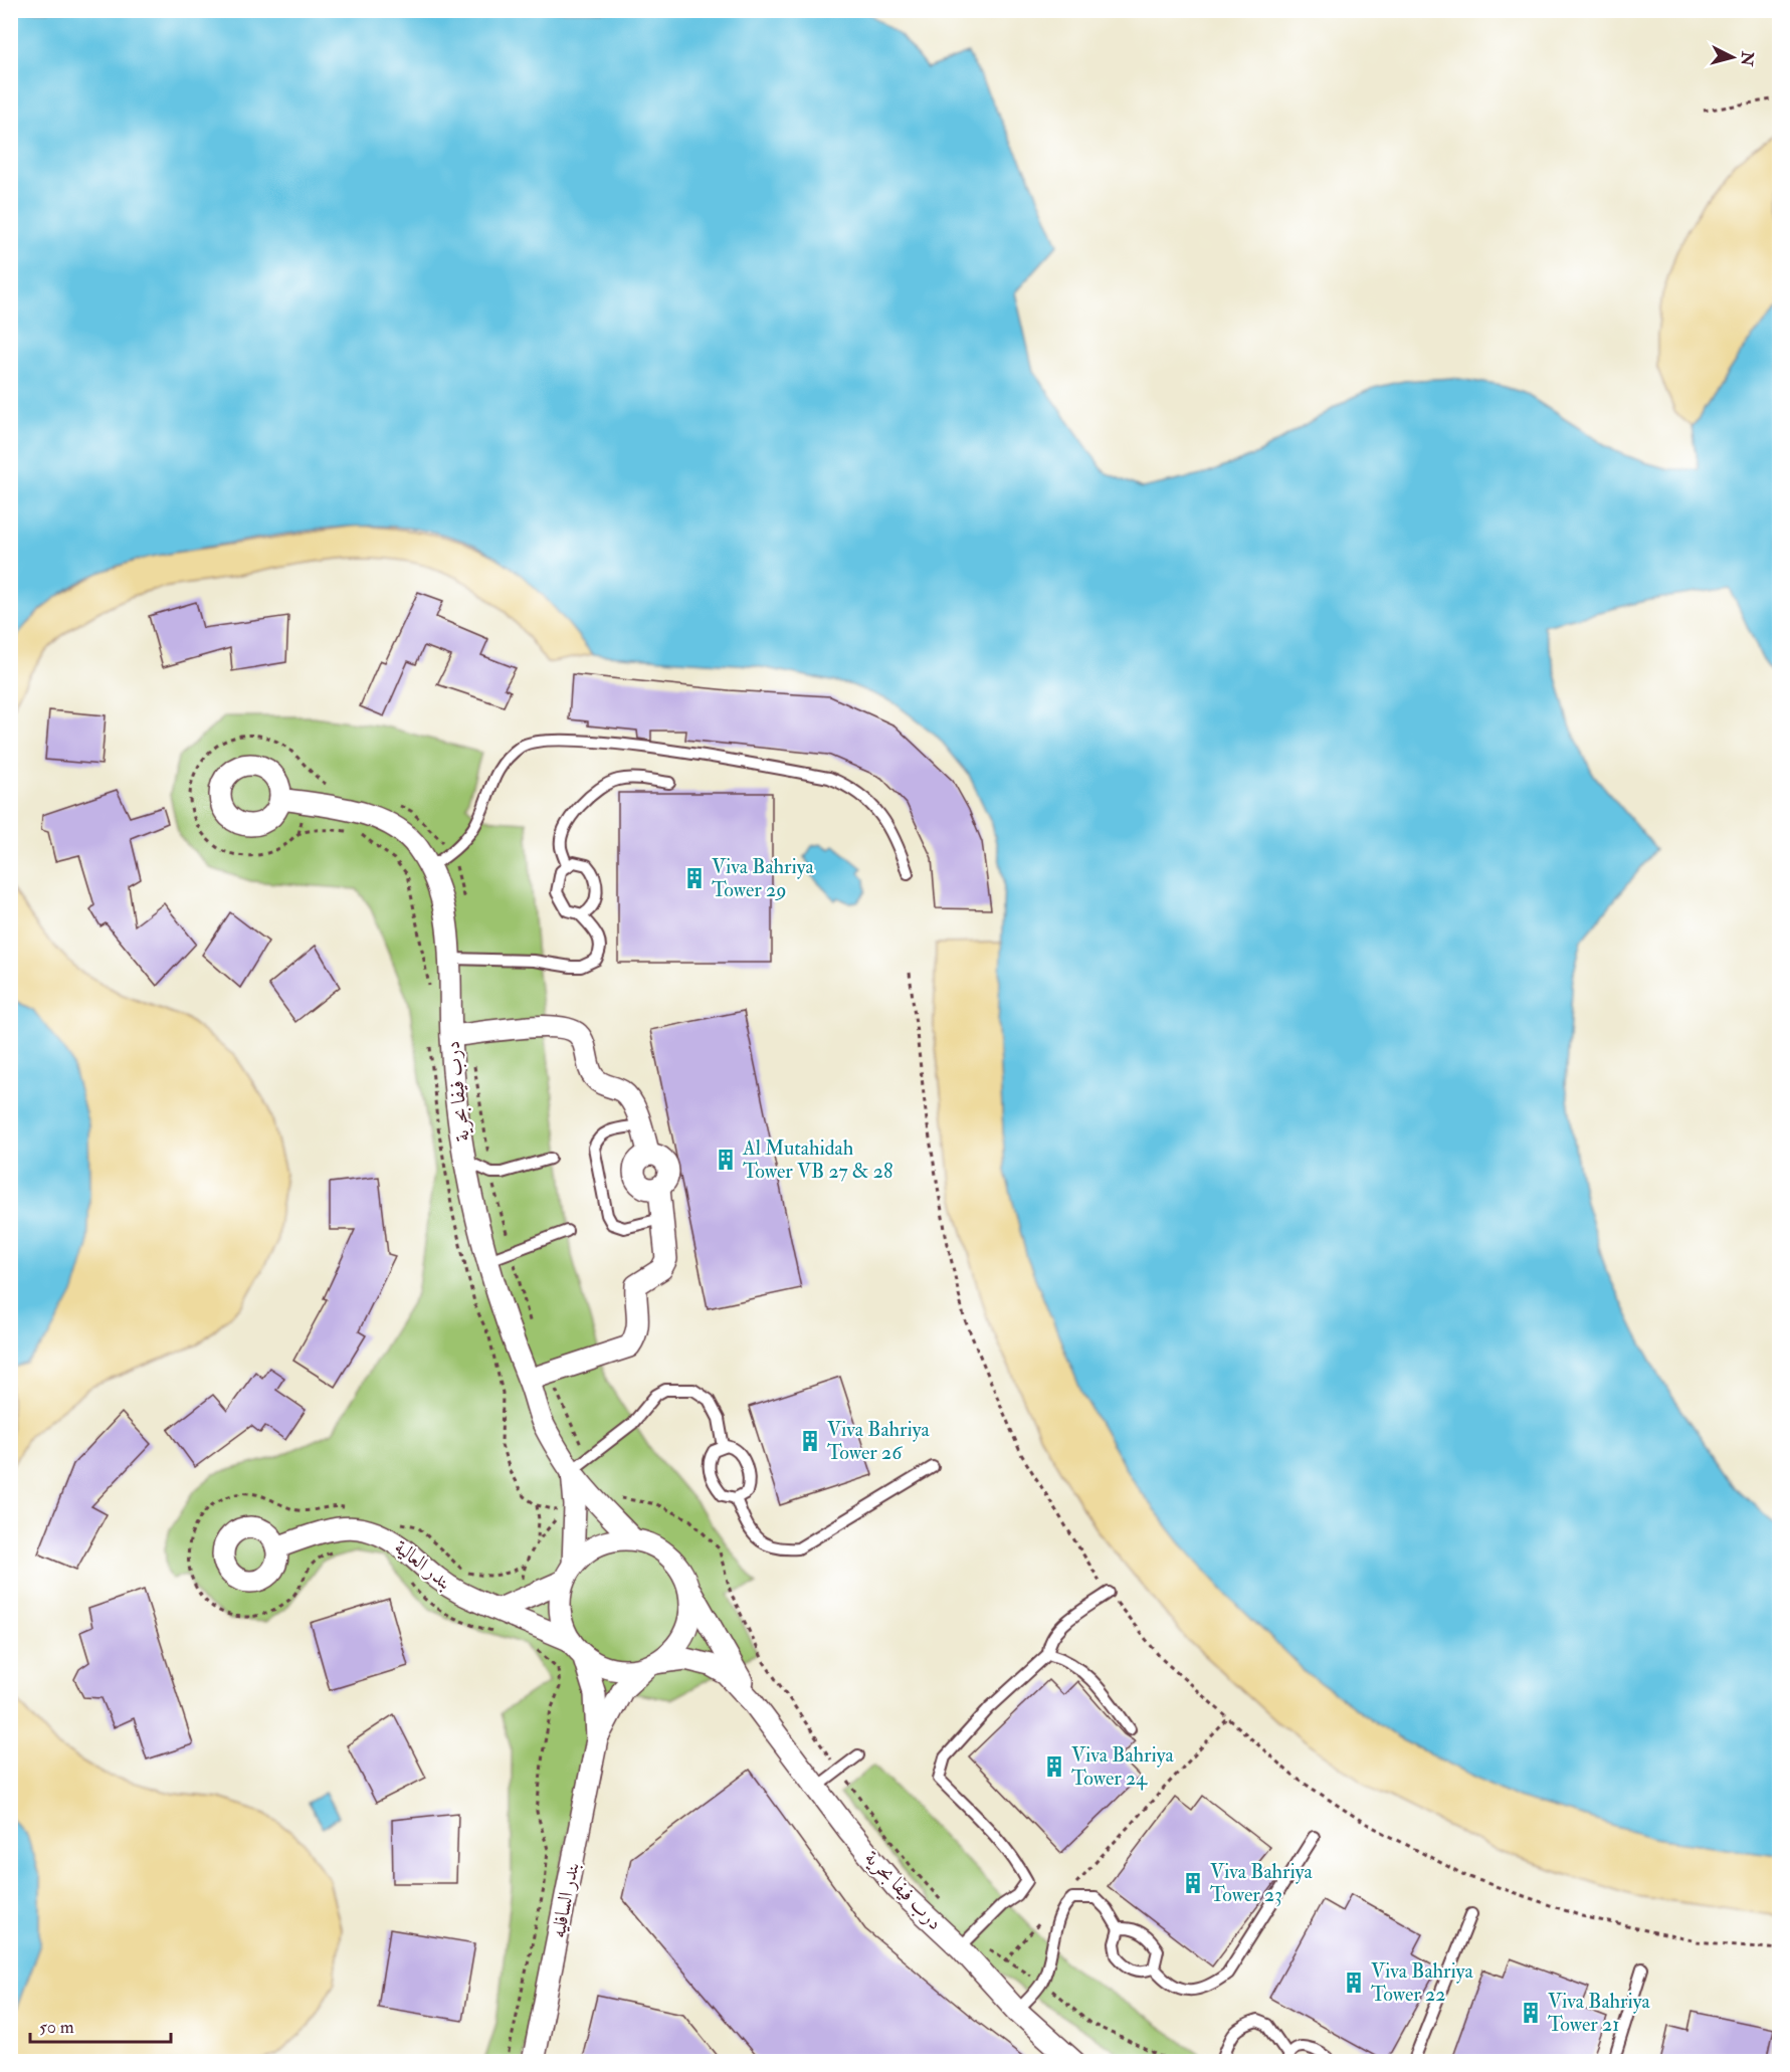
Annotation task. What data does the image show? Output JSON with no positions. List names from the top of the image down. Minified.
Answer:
{"streets":{"street":["درب فيفا بحرية","بندر العالية","بندر السافليه"]},"crossings":[["درب فيفا بحرية","بندر العالية"],["درب فيفا بحرية","بندر السافليه"],["بندر العالية","بندر السافليه"]],"places":{"building":["Viva Bahriya Tower 29","Al Mutahidah Tower VB 27 & 28","Viva Bahriya Tower 26","Viva Bahriya Tower 24","Viva Bahriya Tower 23","Viva Bahriya Tower 22","Viva Bahriya Tower 21"]},"scale_bar":"50 m","north":"right"}
